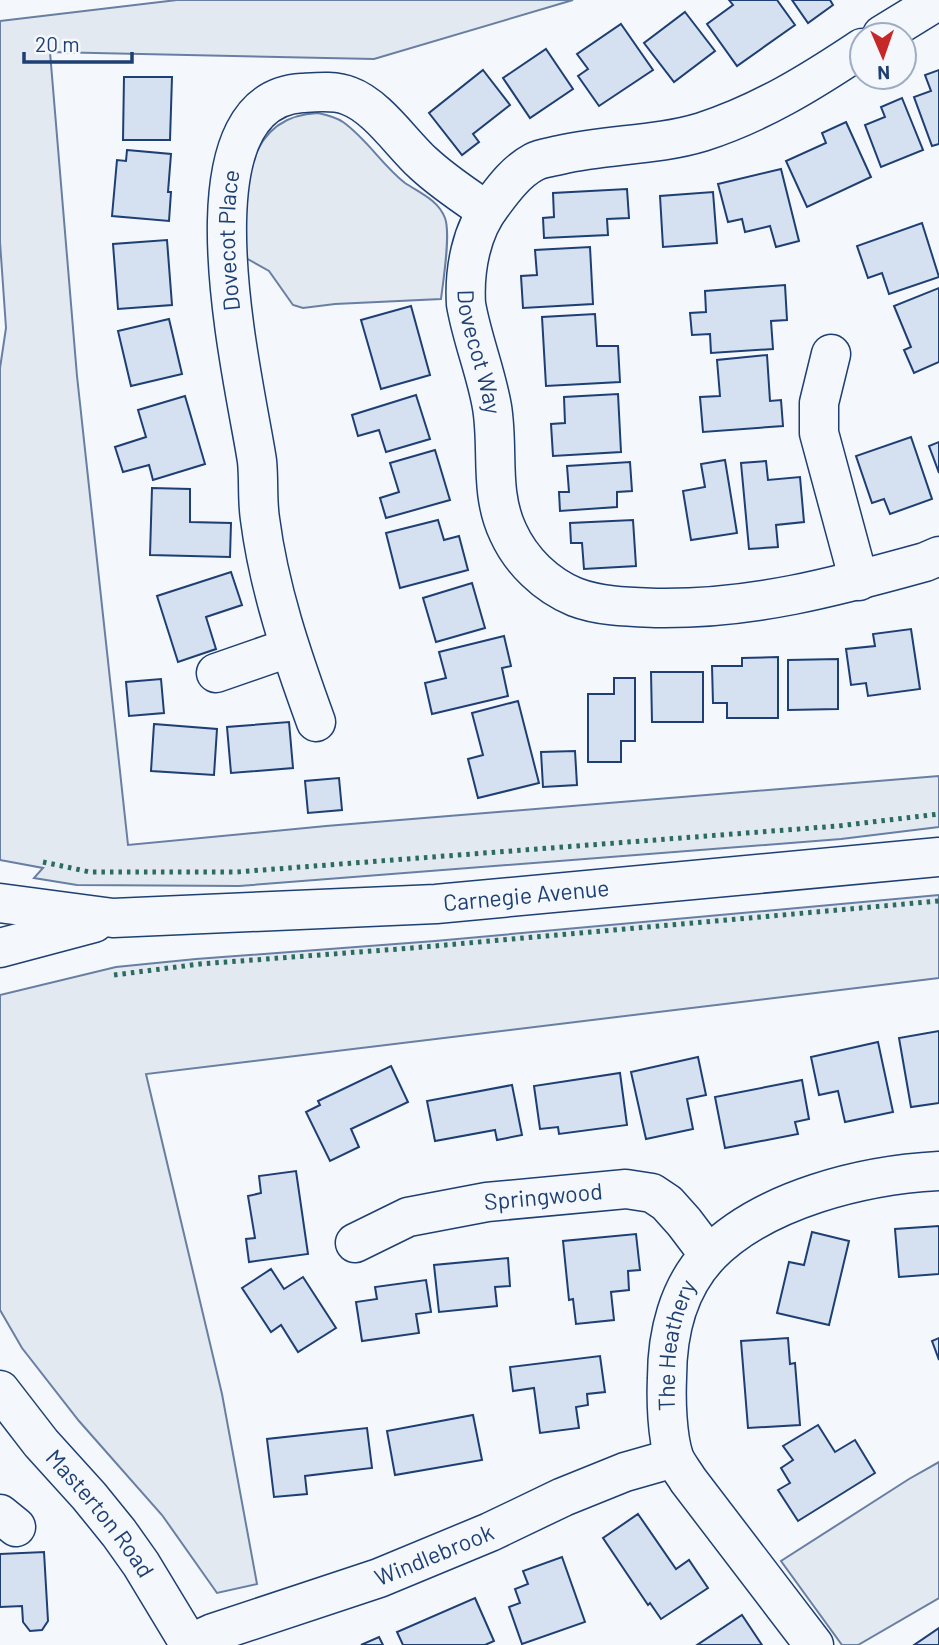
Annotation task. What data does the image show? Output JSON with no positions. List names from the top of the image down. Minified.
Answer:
{"streets":{"street":["Dovecot Place","Dovecot Way","Carnegie Avenue","Springwood","The Heathery","Masterton Road","Windlebrook"]},"crossings":[["Dovecot Place","Dovecot Way"],["Springwood","The Heathery"],["The Heathery","Windlebrook"],["Masterton Road","Windlebrook"]],"scale_bar":"20 m","north":"bottom"}
